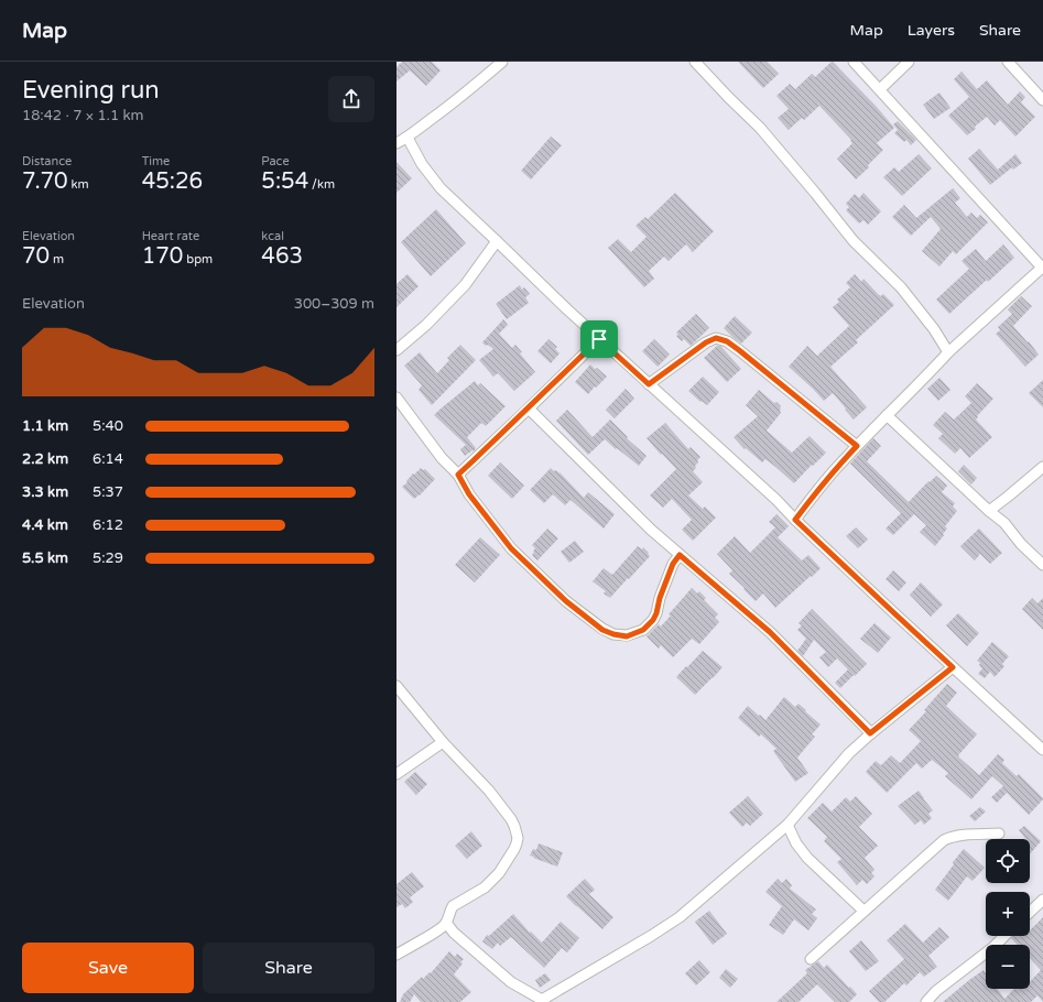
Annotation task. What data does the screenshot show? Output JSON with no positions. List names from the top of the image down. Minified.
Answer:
{"page":{"header":"Map","nav":["Map","Layers","Share"],"heading":["Evening run","18:42 · 7 × 1.1 km"],"stats":[["Distance","7.70 km"],["Time","45:26"],["Pace","5:54 /km"],["Elevation","70 m"],["Heart rate","170 bpm"],["kcal","463"]],"chart":["Elevation","300–309 m"],"list":[{"name":"1.1 km","note":"5:40"},{"name":"2.2 km","note":"6:14"},{"name":"3.3 km","note":"5:37"},{"name":"4.4 km","note":"6:12"},{"name":"5.5 km","note":"5:29"}],"map_buttons":["+","−"],"buttons":["Save","Share"]}}
